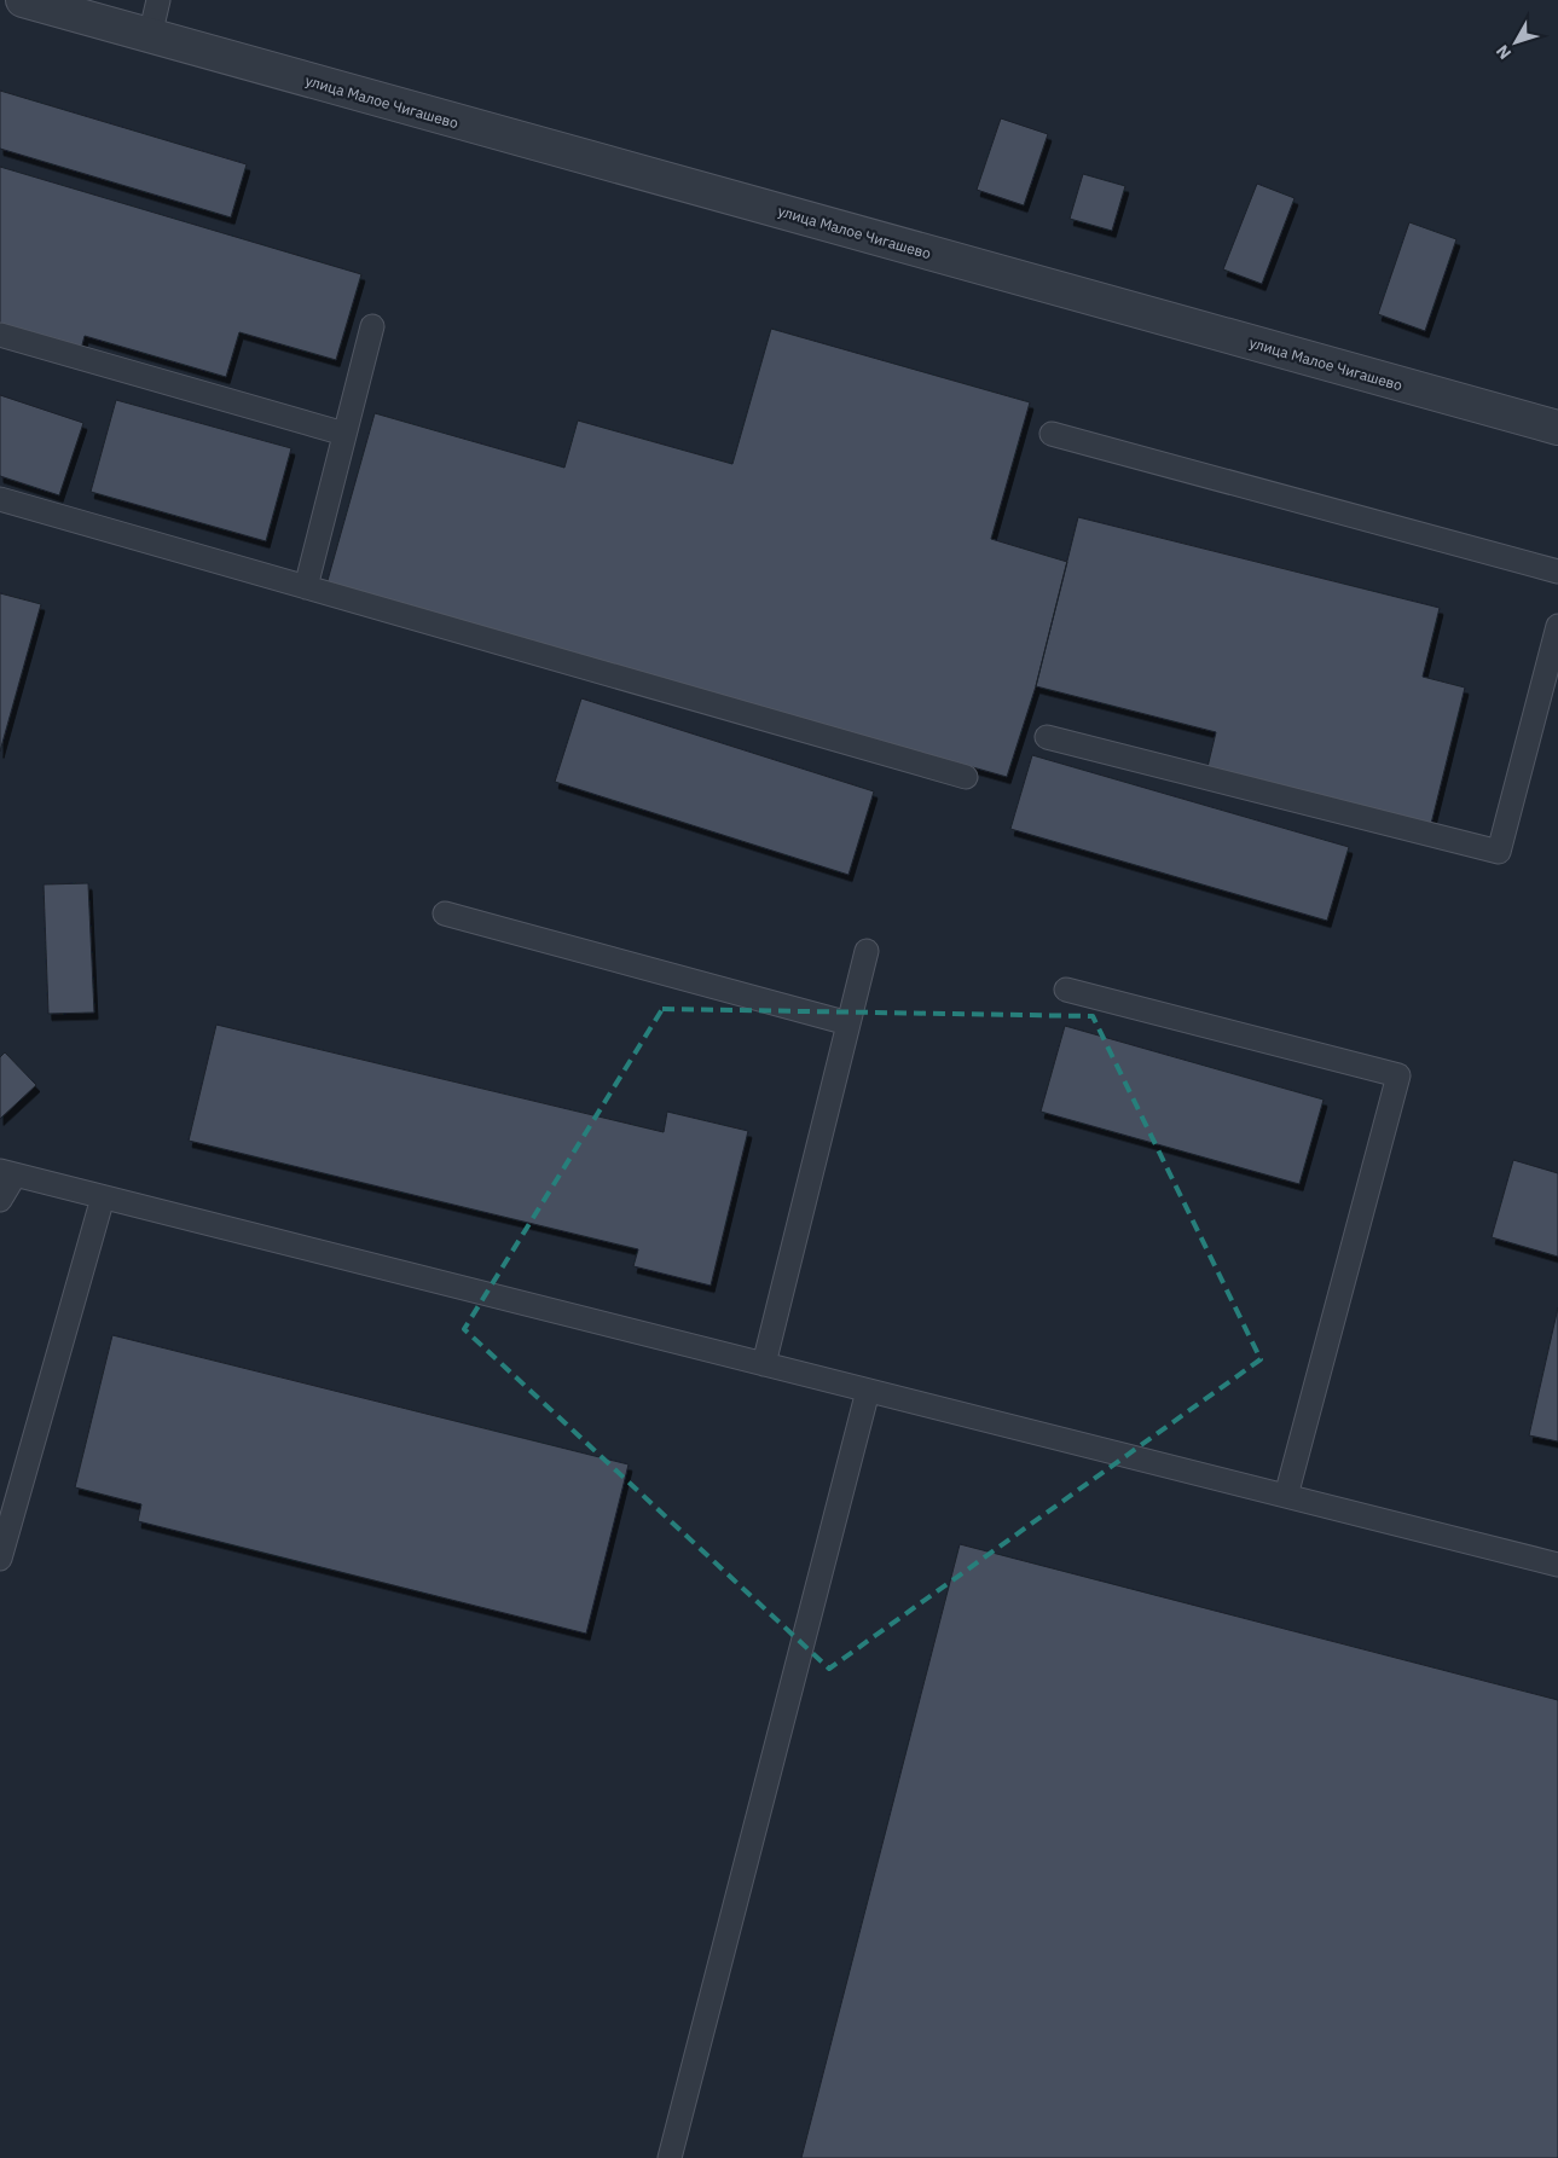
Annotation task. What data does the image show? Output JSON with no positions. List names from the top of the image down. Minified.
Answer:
{"streets":{"street":["улица Малое Чигашево"]},"north":"bottom left"}
